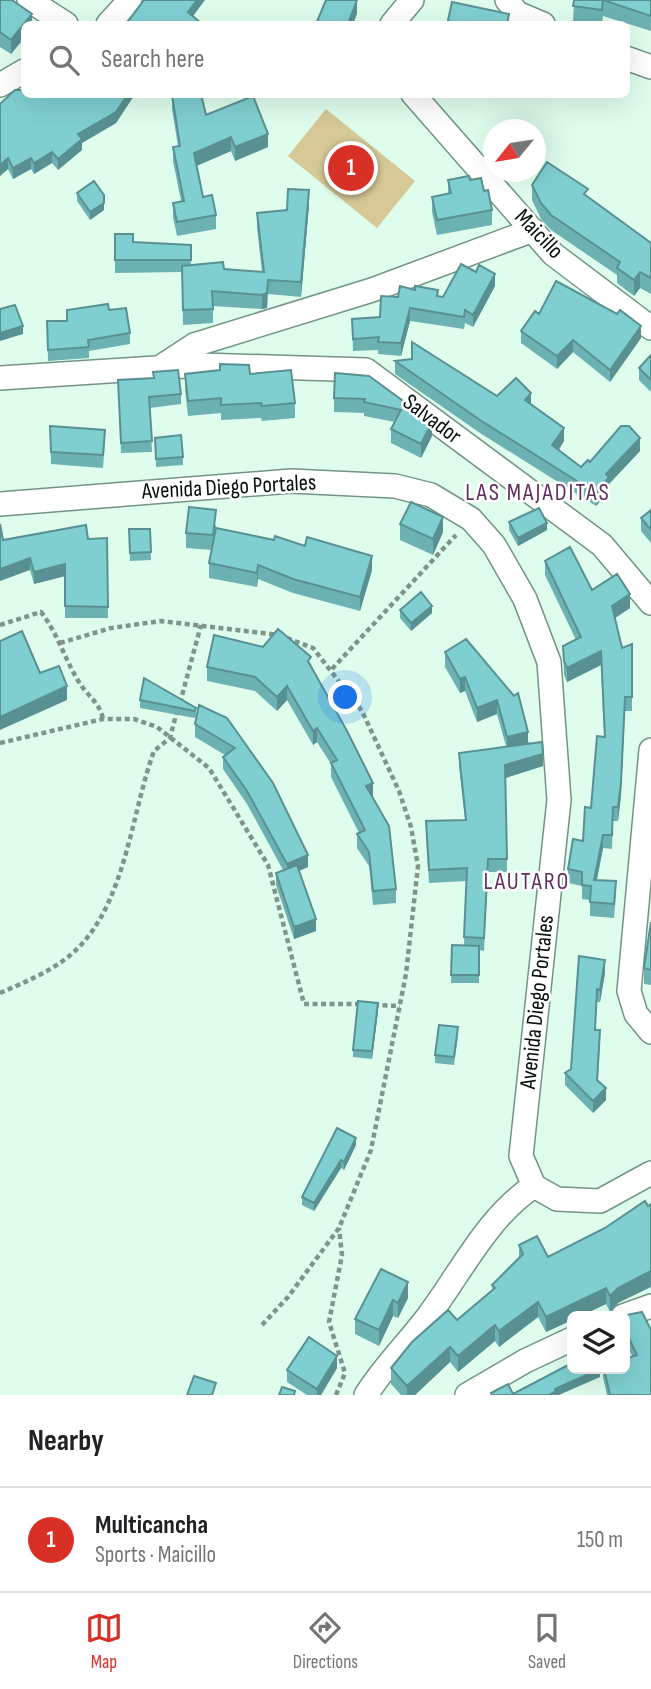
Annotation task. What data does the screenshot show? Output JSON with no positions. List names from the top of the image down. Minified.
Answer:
{"streets":{"street":["Maicillo","Salvador","Avenida Diego Portales"]},"crossings":[["Maicillo","Salvador"]],"districts":["LAS MAJADITAS","LAUTARO"],"north":"bottom left","page":{"search":"Search here","pins":"1","heading":"Nearby","list":[{"mark":"1","name":"Multicancha","note":"Sports · Maicillo","value":"150 m"}],"nav":["Map","Directions","Saved"]}}
